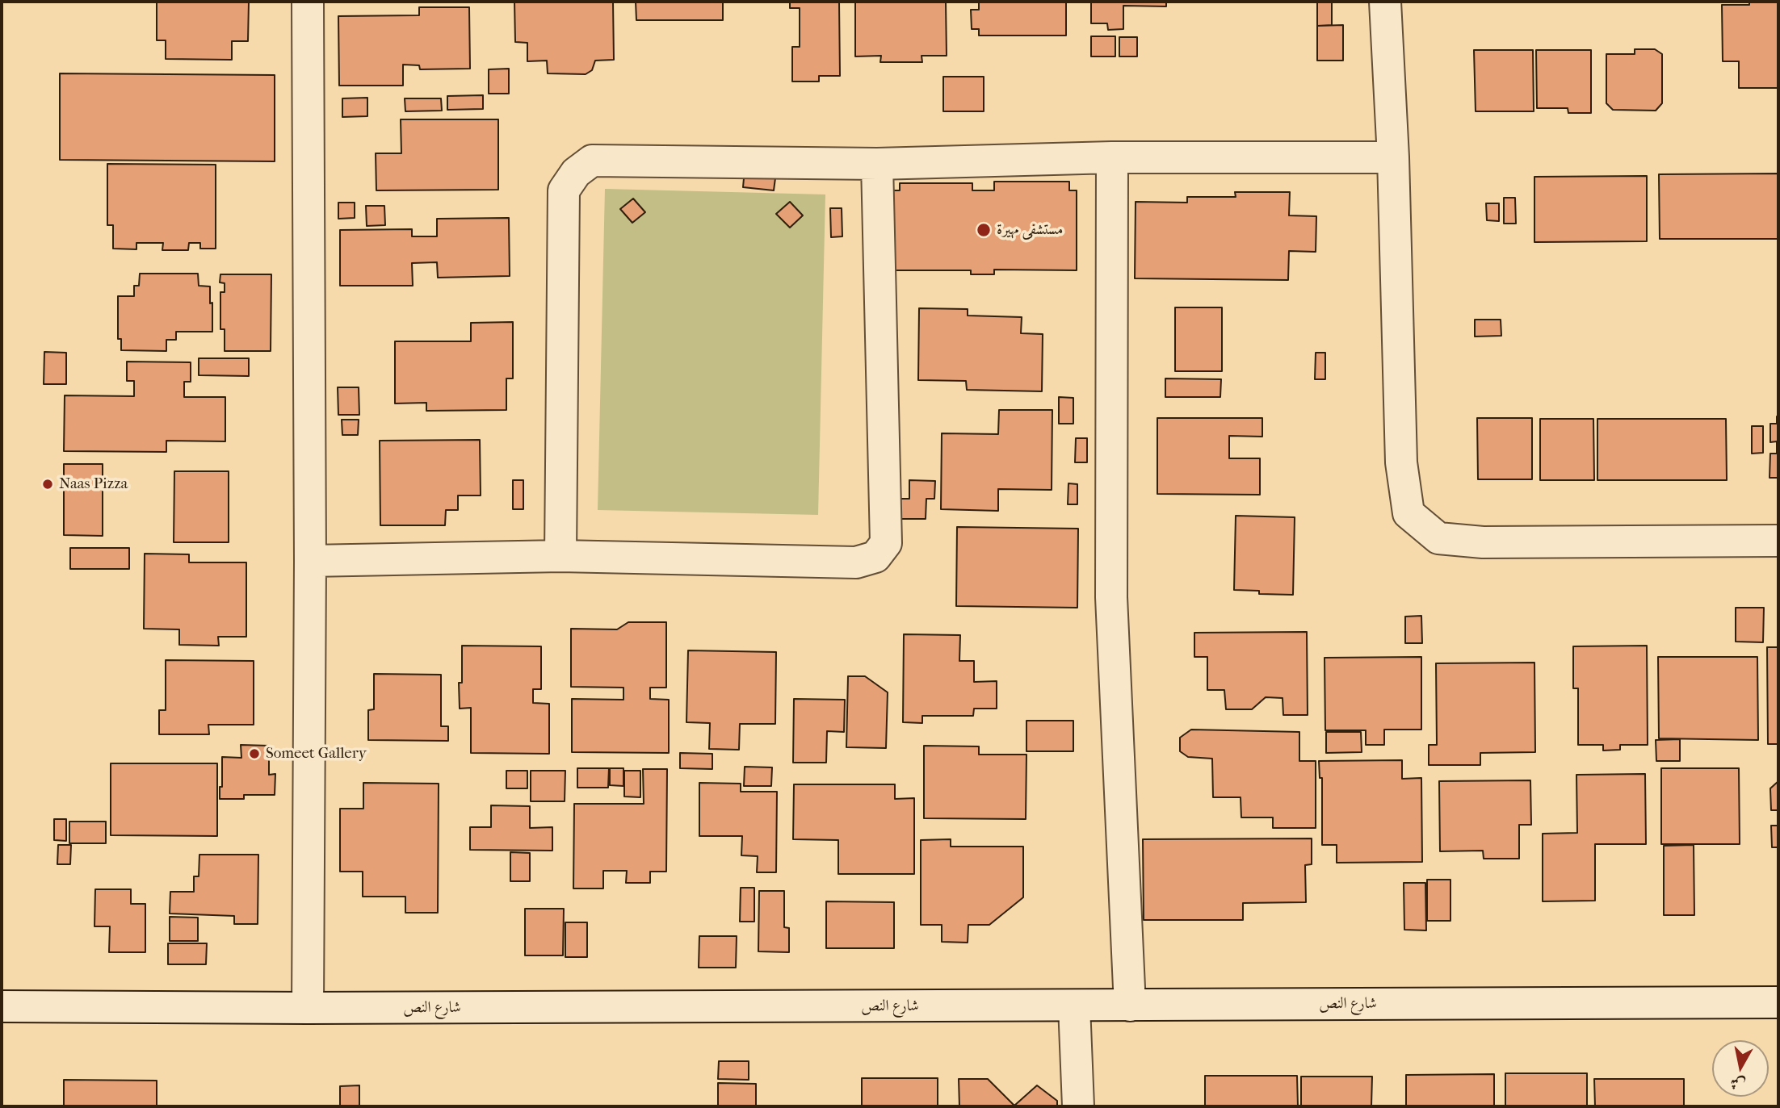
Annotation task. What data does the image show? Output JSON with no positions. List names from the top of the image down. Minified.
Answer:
{"streets":{"street":["شارع النص"]},"places":["مستشفى مهيرة","Naas Pizza","Someet Gallery"],"north":"bottom"}
